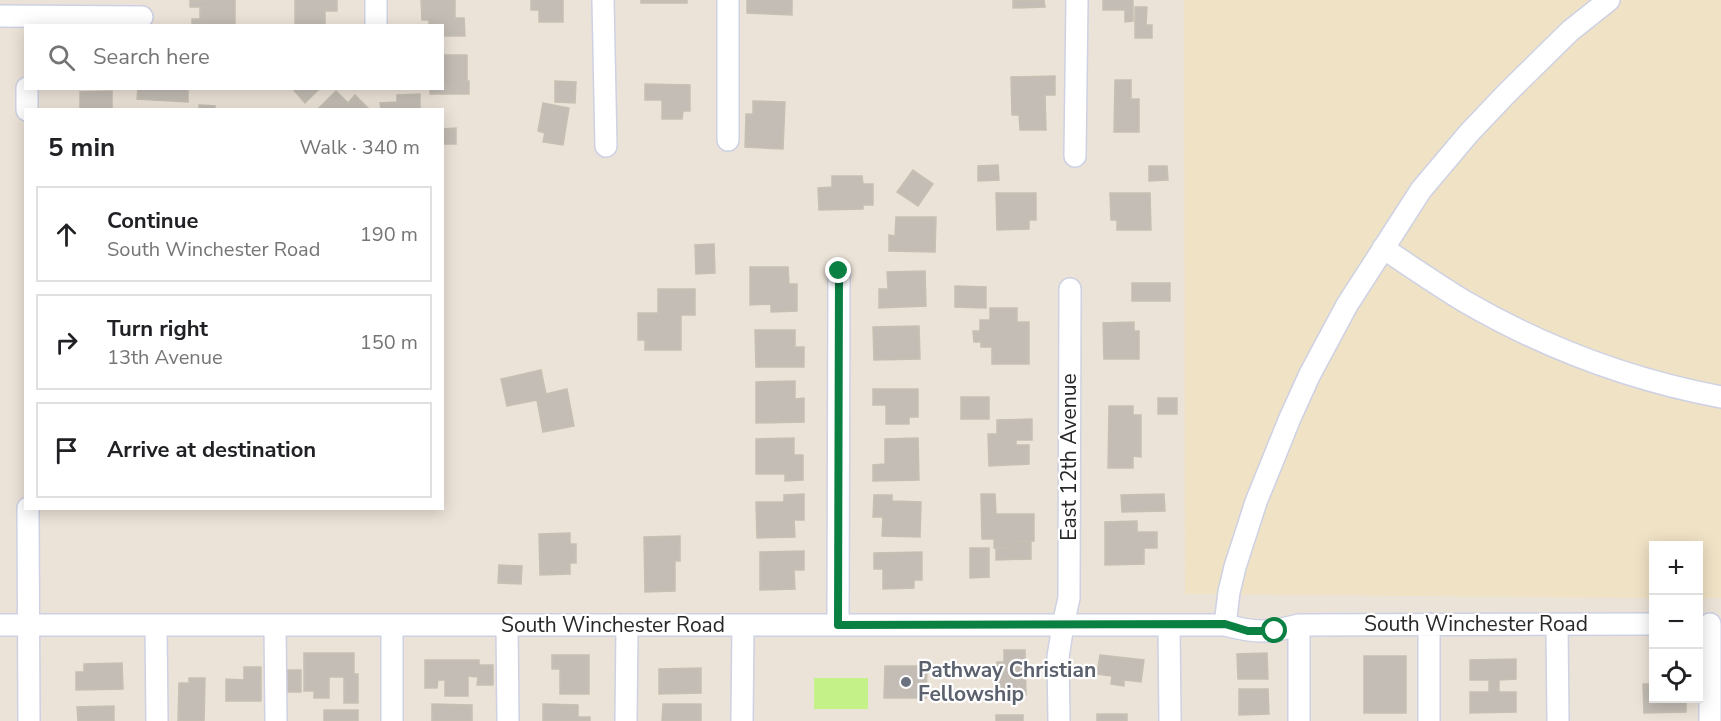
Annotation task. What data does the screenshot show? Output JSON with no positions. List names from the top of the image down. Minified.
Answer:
{"streets":{"street":["East 12th Avenue","South Winchester Road"]},"crossings":[["East 12th Avenue","South Winchester Road"]],"places":["Pathway Christian Fellowship"],"page":{"search":"Search here","heading":["5 min","Walk · 340 m"],"list":[["Continue","South Winchester Road","190 m"],["Turn right","13th Avenue","150 m"],"Arrive at destination"],"map_buttons":["+","−"]}}
